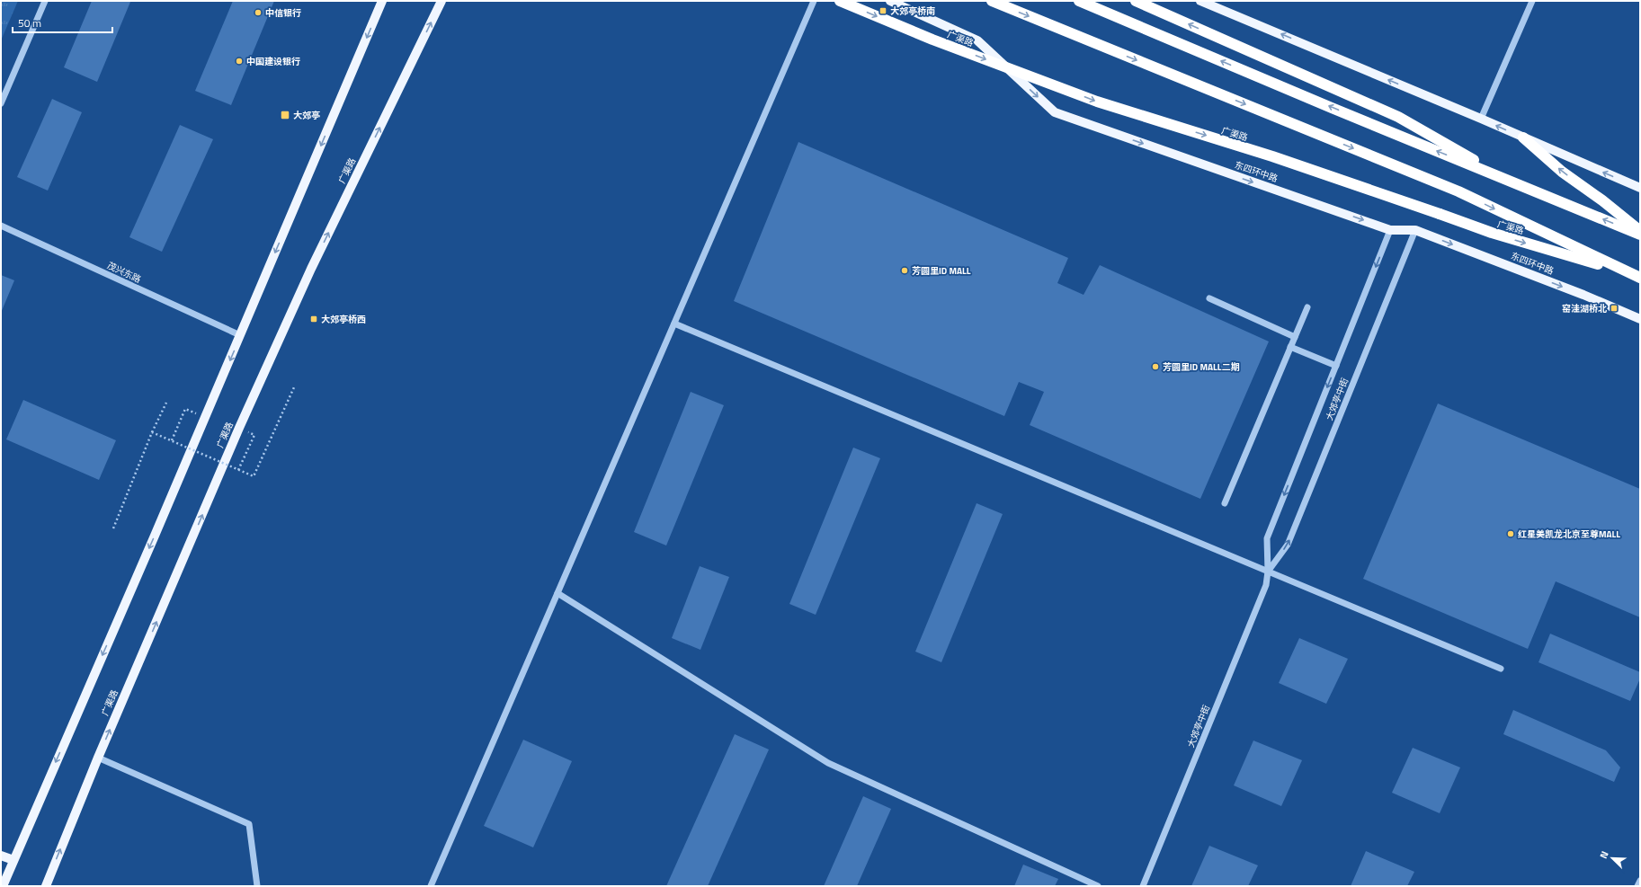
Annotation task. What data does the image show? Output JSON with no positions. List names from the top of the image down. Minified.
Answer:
{"streets":{"highway":["广渠路"],"main road":["东四环中路"],"street":["茂兴东路","大郊亭中街"]},"crossings":[["东四环中路","大郊亭中街"]],"one_way":["东四环中路"],"places":{"transit":["大郊亭桥南","大郊亭","窑洼湖桥北","大郊亭桥西"],"other":["中信银行","中国建设银行","芳圆里ID MALL","芳圆里ID MALL二期","红星美凯龙北京至尊MALL"]},"scale_bar":"50 m","north":"top left"}
